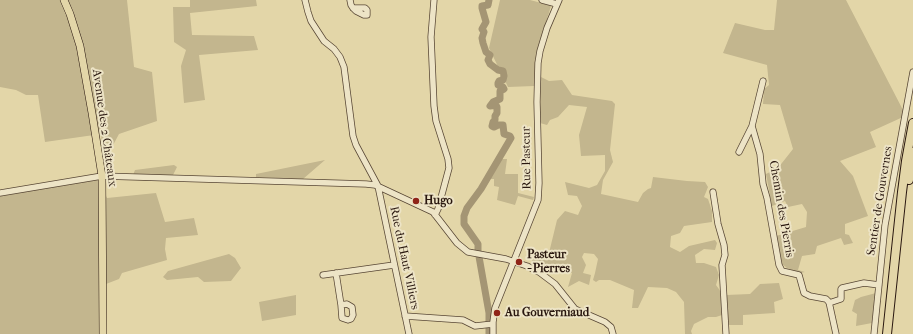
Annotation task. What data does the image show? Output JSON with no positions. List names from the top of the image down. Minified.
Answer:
{"streets":{"main road":["Avenue des 2 Châteaux"],"street":["Rue Pasteur","Sentier de Gouvernes","Chemin des Pierris","Rue du Haut Villiers"]},"places":["Hugo","Pasteur - Pierres","Au Gouverniaud"]}
